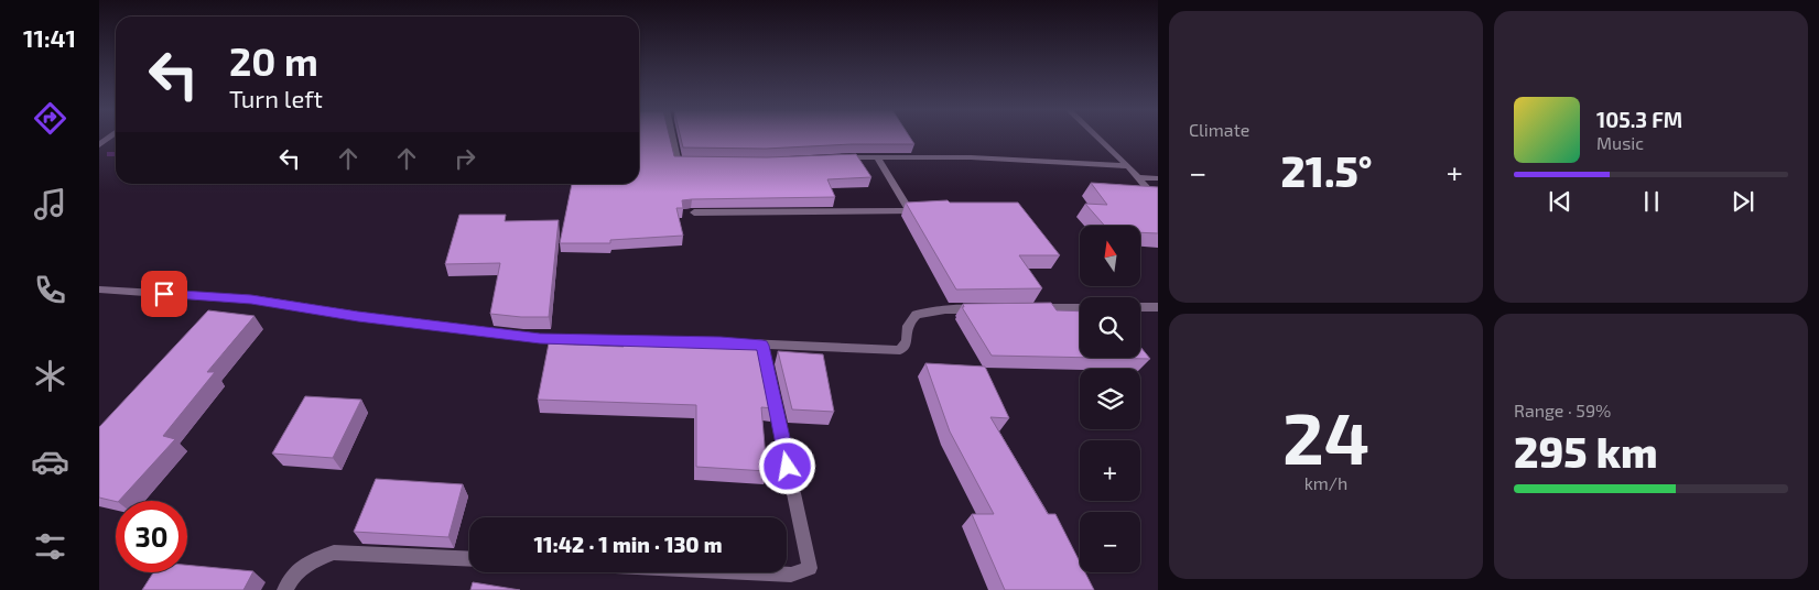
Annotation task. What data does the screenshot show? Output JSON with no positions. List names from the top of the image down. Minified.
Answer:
{"north":"top","page":{"tabs":"11:41","tile":["Climate",["24","km/h"],["Range · 59%","295 km"]],"turn":["20 m","Turn left"],"song":["105.3 FM","Music"],"heat":["−","21.5°","+"],"map_buttons":["+","−"],"limit":"30","trip":"11:42 · 1 min · 130 m"}}
